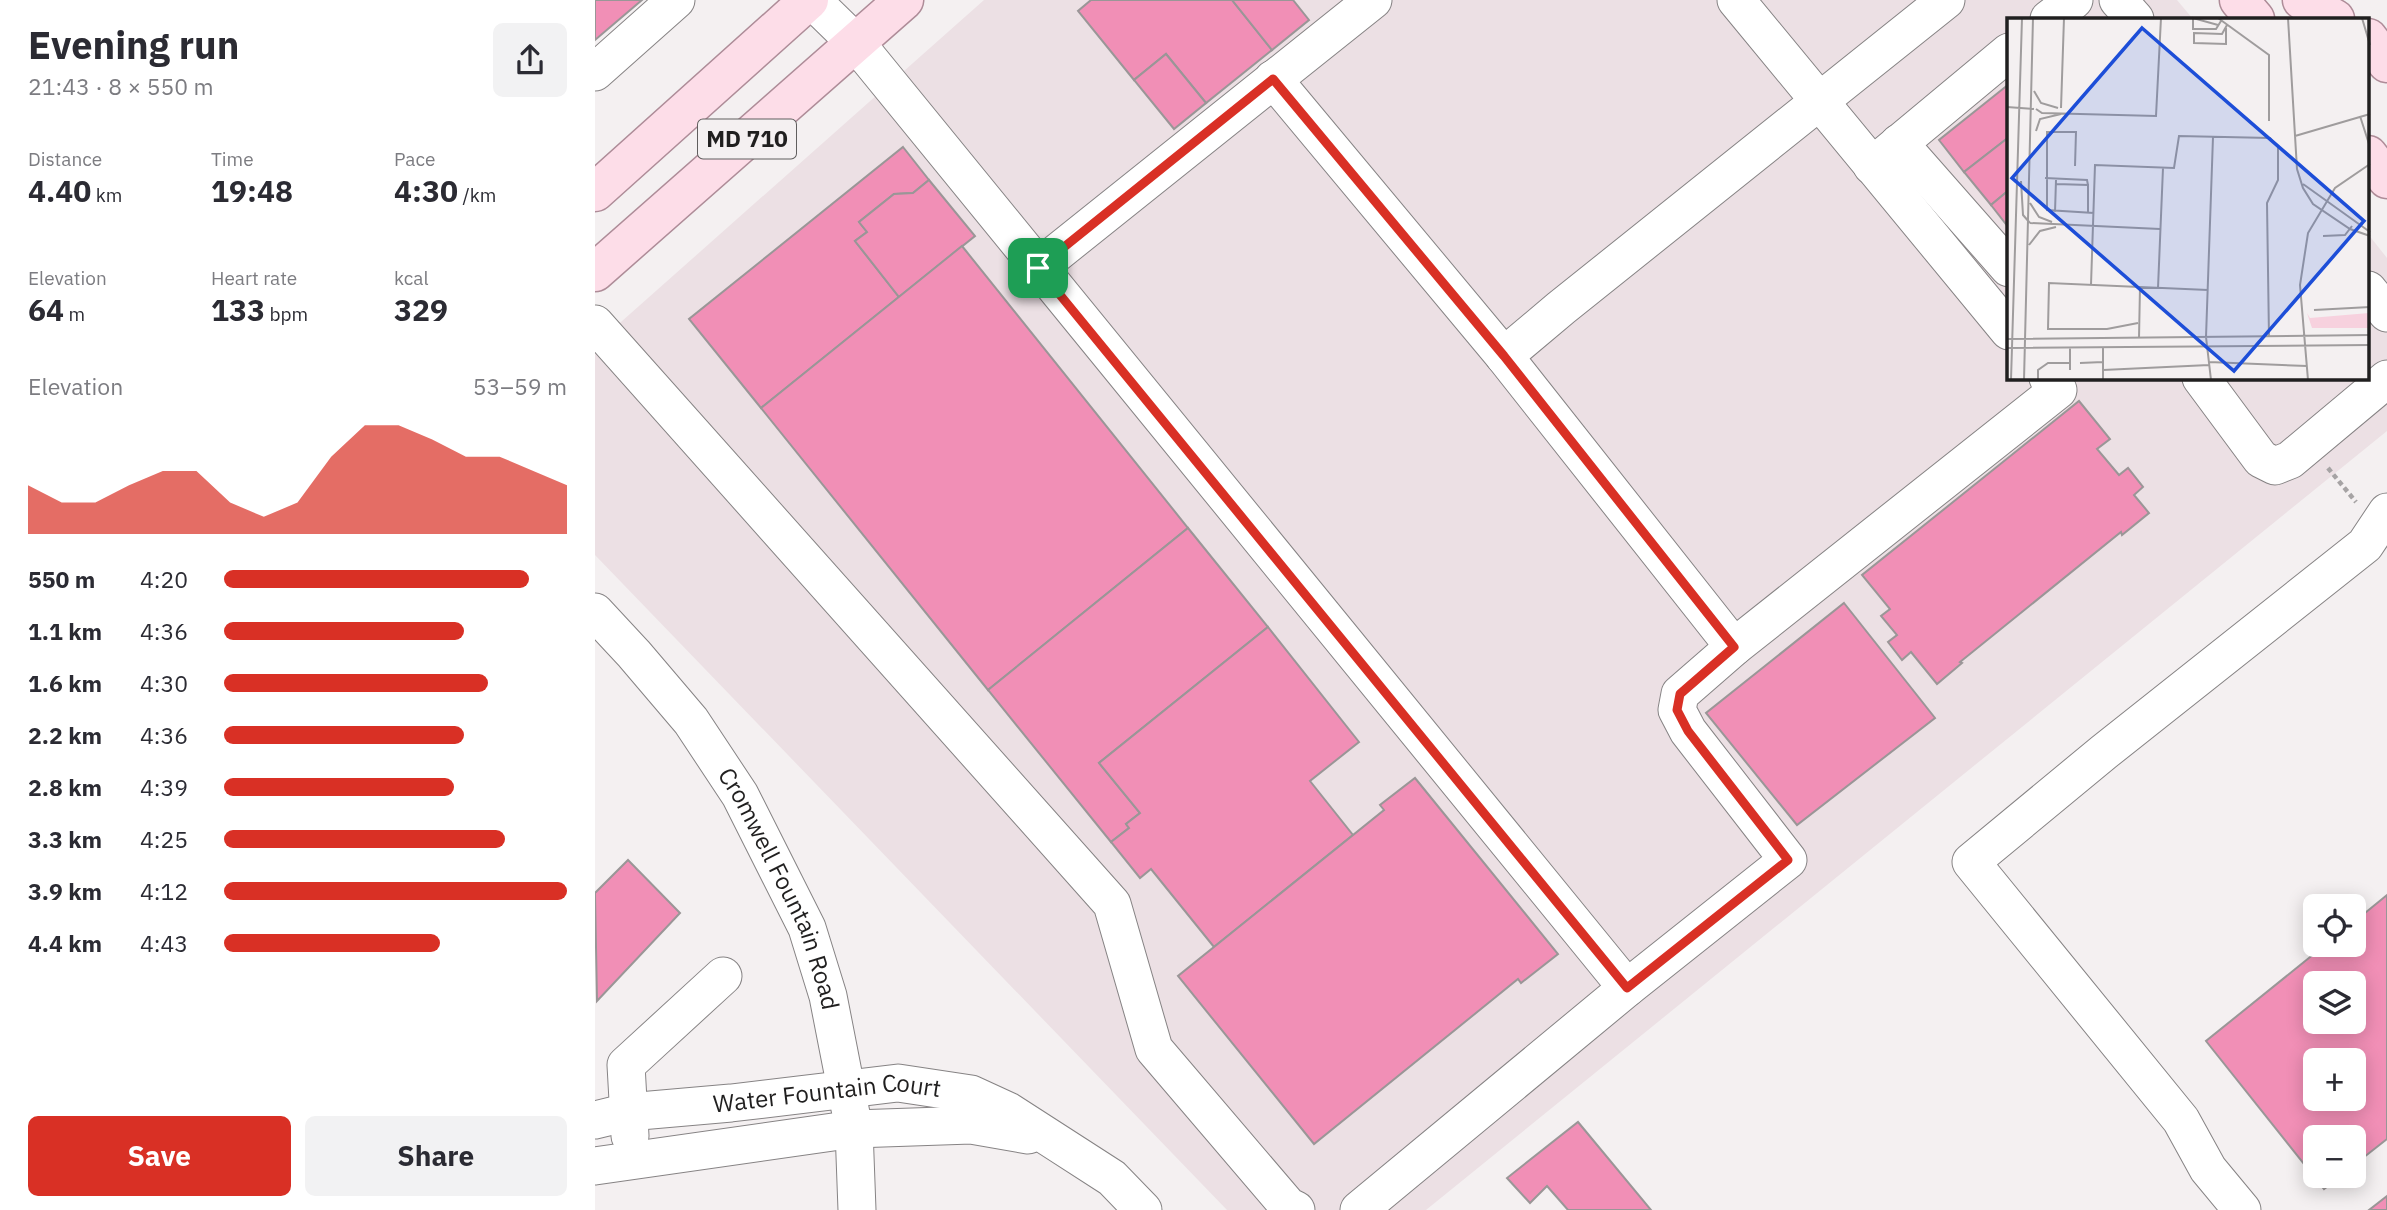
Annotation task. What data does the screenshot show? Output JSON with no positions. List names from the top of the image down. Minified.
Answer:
{"streets":{"main road":["MD 710"],"street":["Cromwell Fountain Road","Water Fountain Court"]},"crossings":[["Cromwell Fountain Road","Water Fountain Court"]],"page":{"heading":["Evening run","21:43 · 8 × 550 m"],"stats":[["Distance","4.40 km"],["Time","19:48"],["Pace","4:30 /km"],["Elevation","64 m"],["Heart rate","133 bpm"],["kcal","329"]],"chart":["Elevation","53–59 m"],"list":[{"name":"550 m","note":"4:20"},{"name":"1.1 km","note":"4:36"},{"name":"1.6 km","note":"4:30"},{"name":"2.2 km","note":"4:36"},{"name":"2.8 km","note":"4:39"},{"name":"3.3 km","note":"4:25"},{"name":"3.9 km","note":"4:12"},{"name":"4.4 km","note":"4:43"}],"map_buttons":["+","−"],"buttons":["Save","Share"]}}
